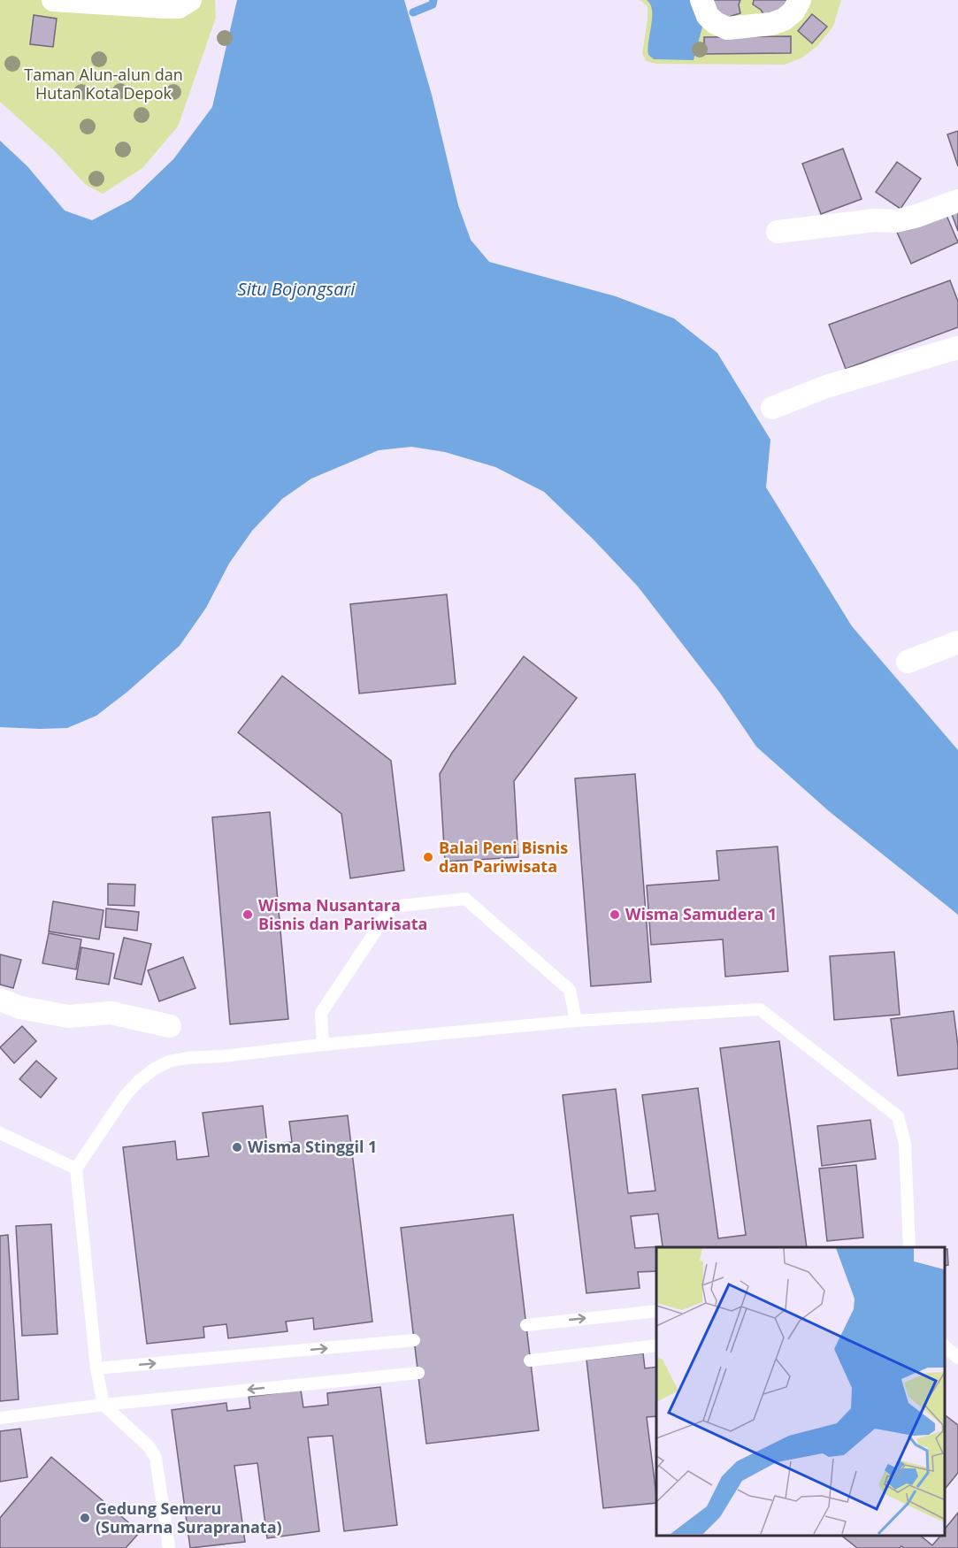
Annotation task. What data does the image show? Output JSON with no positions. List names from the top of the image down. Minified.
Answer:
{"water":["Situ Bojongsari"],"parks":["Taman Alun-alun dan Hutan Kota Depok"],"places":["Balai Peni Bisnis dan Pariwisata","Wisma Nusantara Bisnis dan Pariwisata","Wisma Samudera 1","Wisma Stinggil 1","Gedung Semeru (Sumarna Surapranata)"]}
